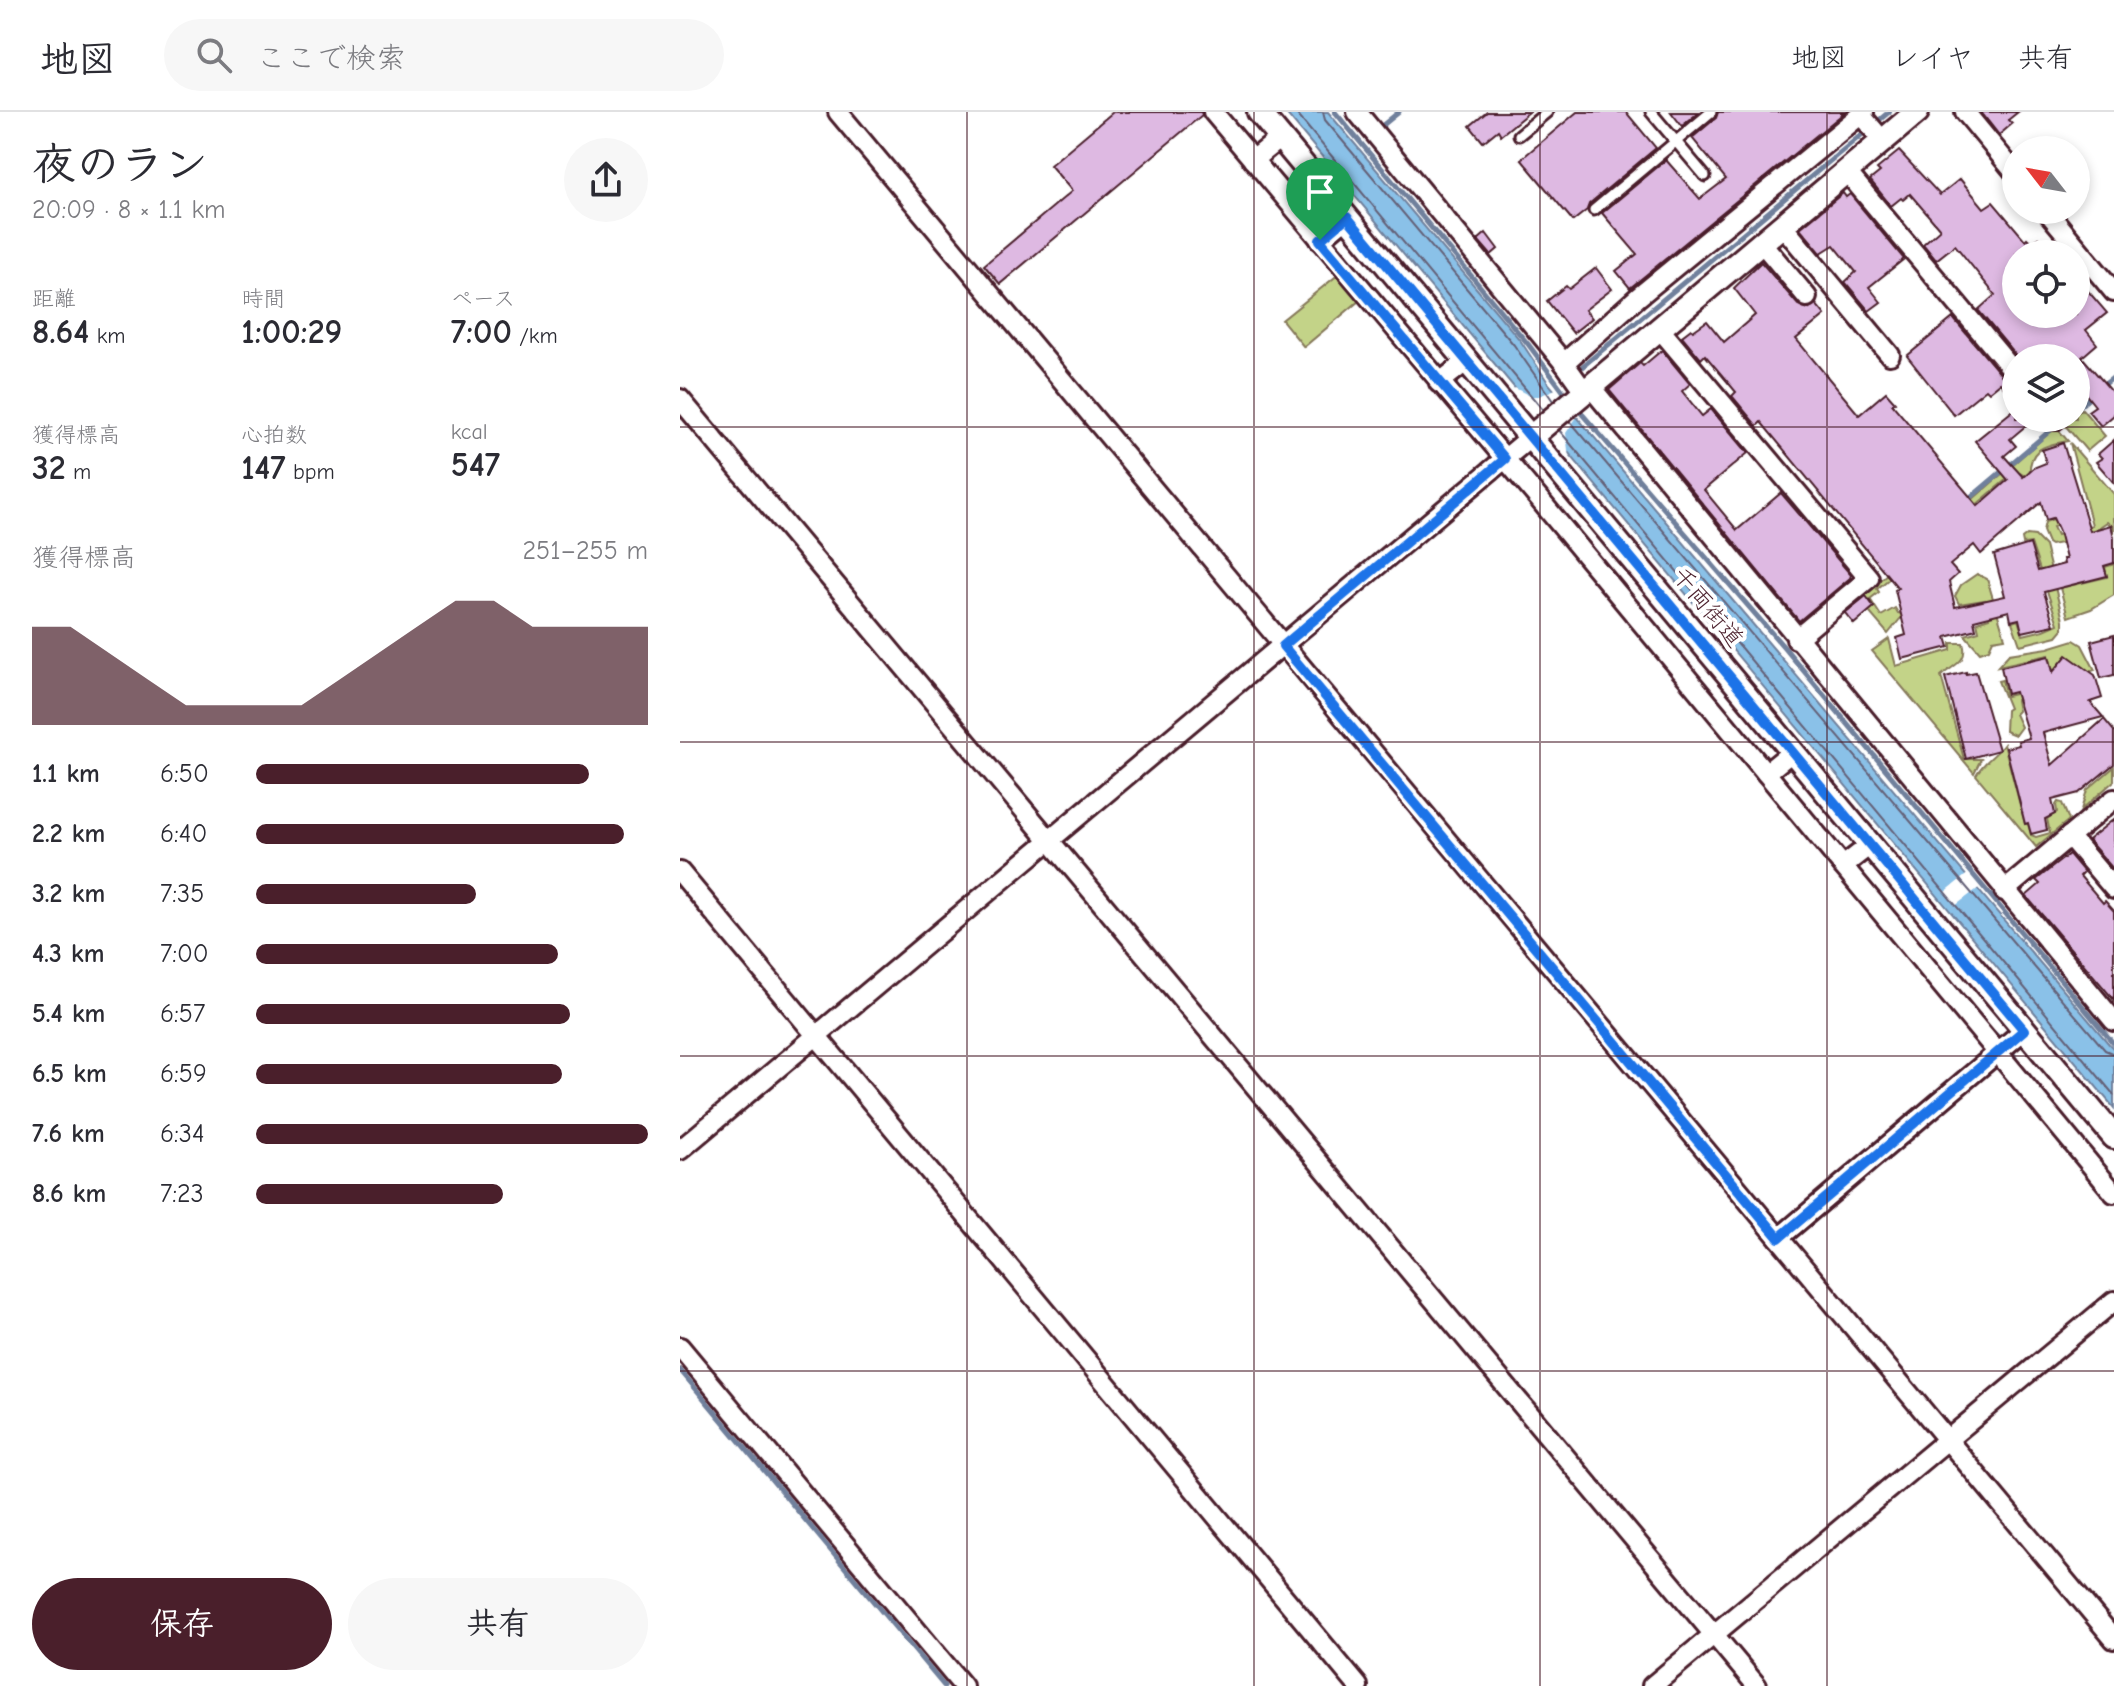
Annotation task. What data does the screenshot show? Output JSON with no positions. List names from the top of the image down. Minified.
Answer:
{"streets":{"street":["千両街道"]},"north":"top left","page":{"header":"地図","search":"ここで検索","nav":["地図","レイヤ","共有"],"heading":["夜のラン","20:09 · 8 × 1.1 km"],"stats":[["距離","8.64 km"],["時間","1:00:29"],["ペース","7:00 /km"],["獲得標高","32 m"],["心拍数","147 bpm"],["kcal","547"]],"chart":["獲得標高","251–255 m"],"list":[{"name":"1.1 km","note":"6:50"},{"name":"2.2 km","note":"6:40"},{"name":"3.2 km","note":"7:35"},{"name":"4.3 km","note":"7:00"},{"name":"5.4 km","note":"6:57"},{"name":"6.5 km","note":"6:59"},{"name":"7.6 km","note":"6:34"},{"name":"8.6 km","note":"7:23"}],"buttons":["保存","共有"]}}
